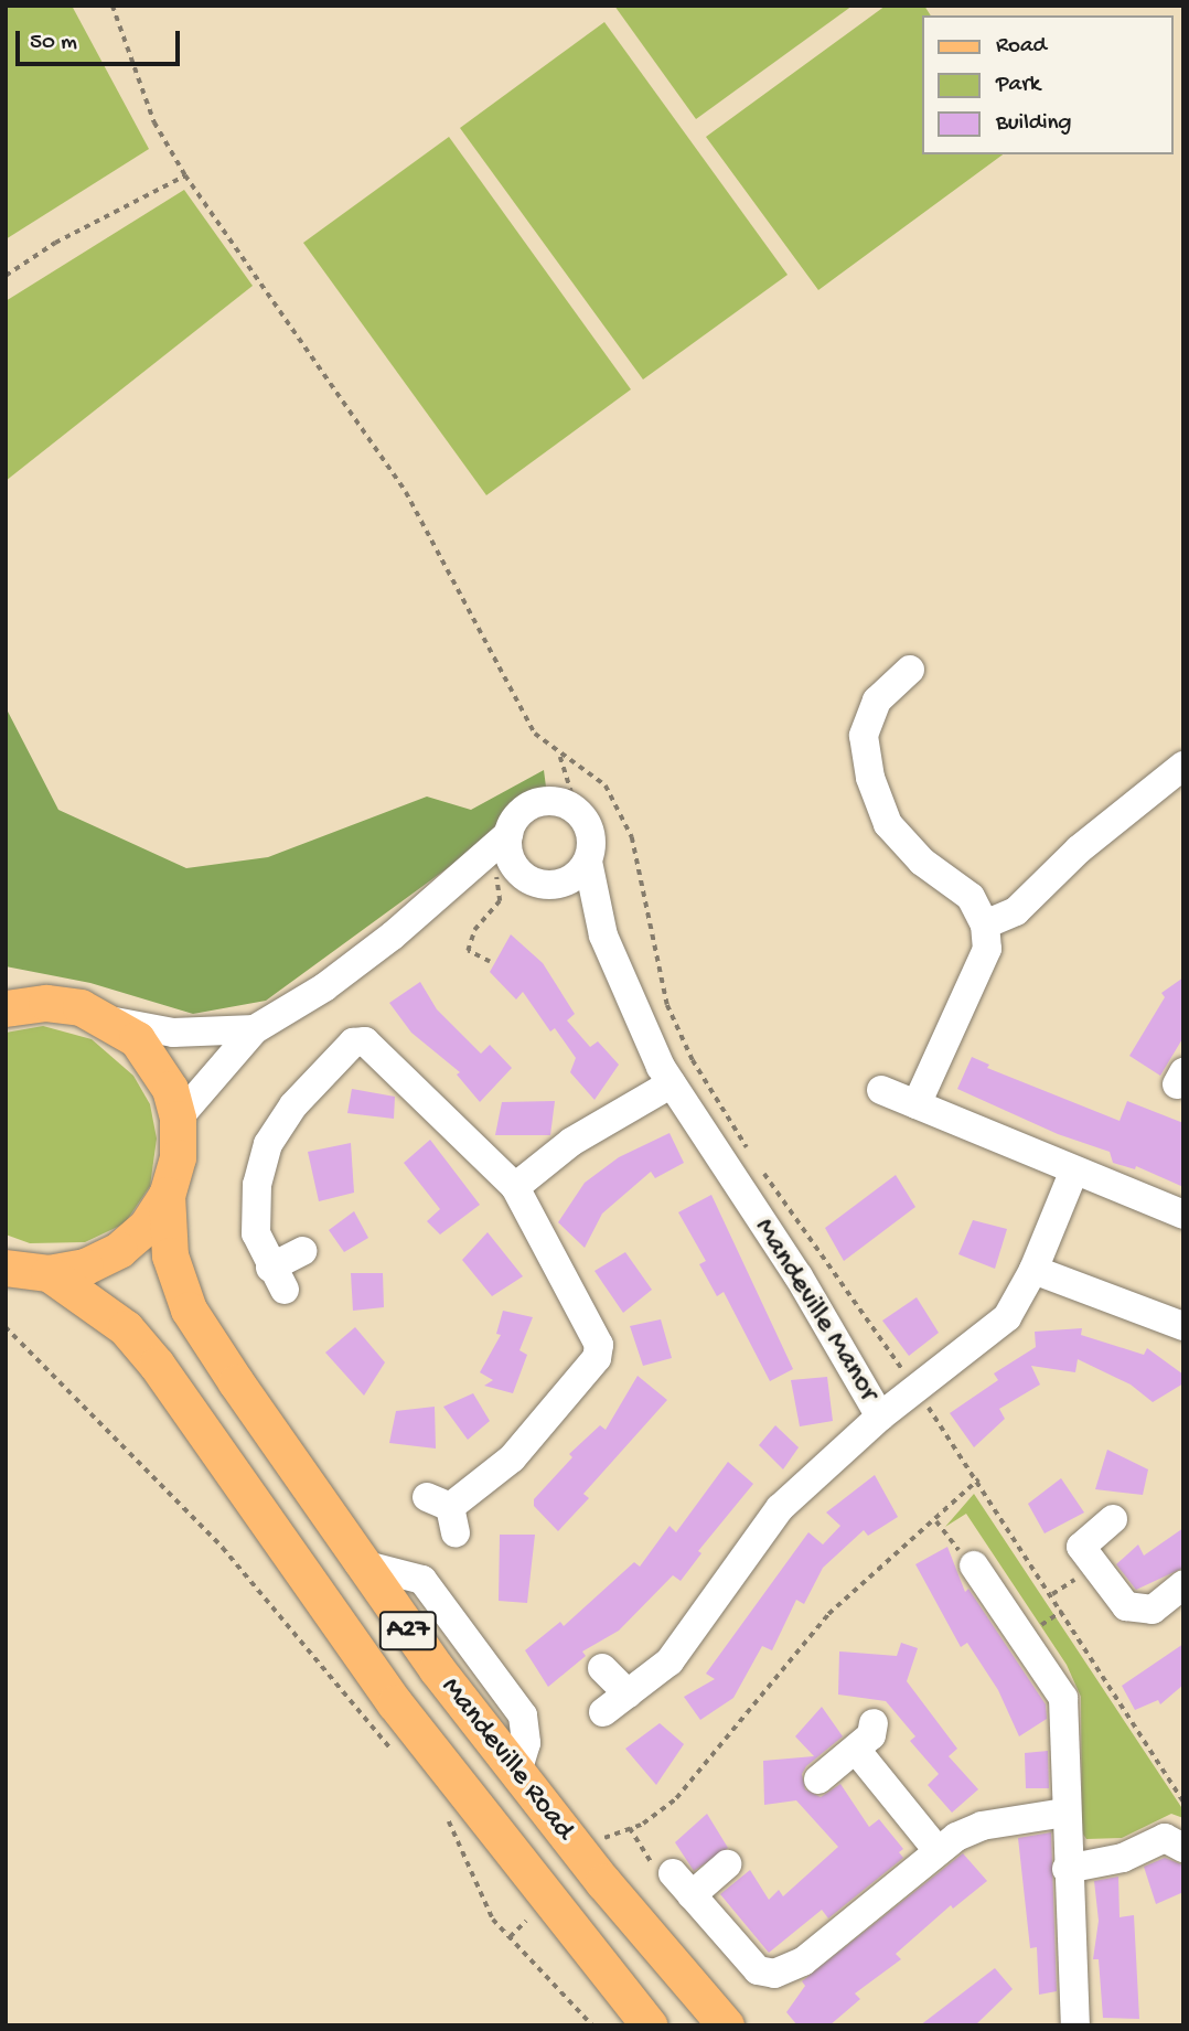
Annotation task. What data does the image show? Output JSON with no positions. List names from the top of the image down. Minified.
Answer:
{"streets":{"main road":["A27","Mandeville Road"],"street":["Mandeville Manor"]},"crossings":[["A27","Mandeville Road"]],"legend":["Road","Park","Building"],"scale_bar":"50 m"}
